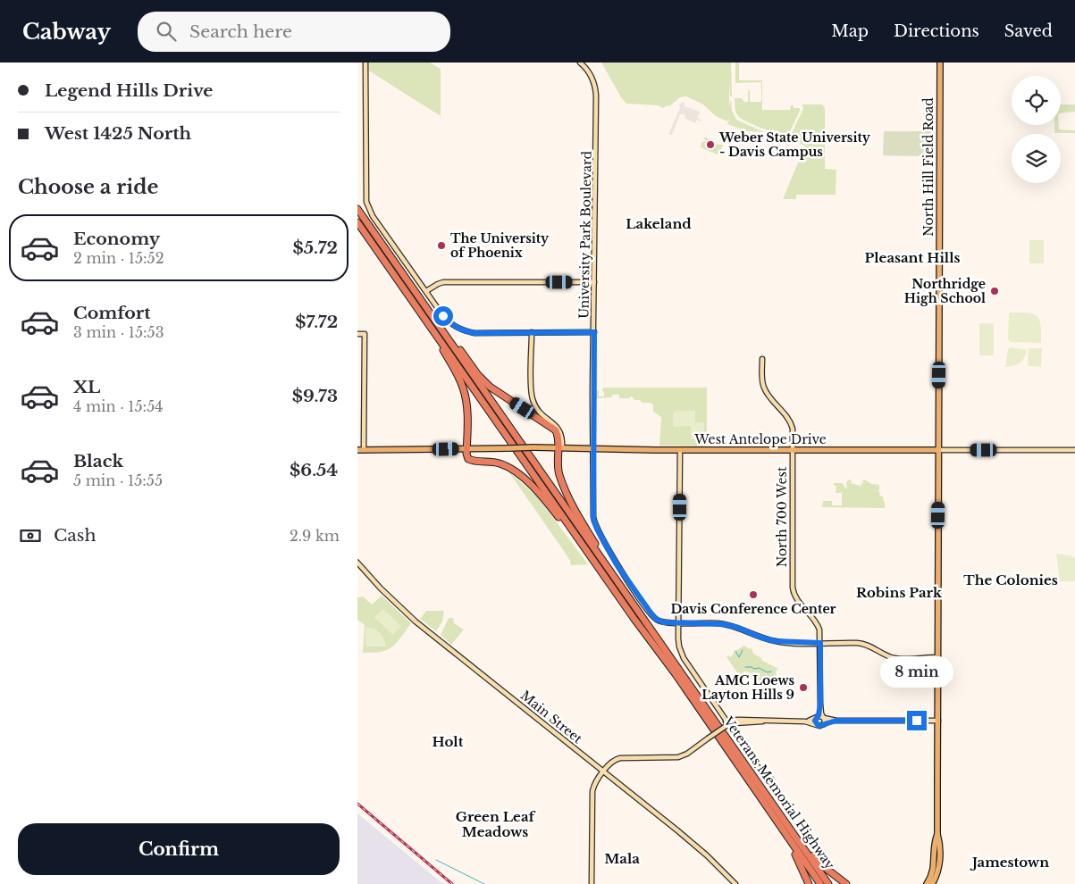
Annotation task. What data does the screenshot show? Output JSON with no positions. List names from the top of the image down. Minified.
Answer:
{"streets":{"highway":["Veterans Memorial Highway"],"main road":["North Hill Field Road","West Antelope Drive"],"street":["University Park Boulevard","North 700 West","Main Street"]},"crossings":[["North Hill Field Road","West Antelope Drive"],["University Park Boulevard","West Antelope Drive"],["West Antelope Drive","North 700 West"]],"districts":["Lakeland","Pleasant Hills","The Colonies","Robins Park","Holt","Green Leaf Meadows","Mala","Jamestown"],"places":["Weber State University - Davis Campus","The University of Phoenix","Northridge High School","Davis Conference Center","AMC Loews Layton Hills 9"],"page":{"header":"Cabway","search":"Search here","nav":["Map","Directions","Saved"],"banner":["Legend Hills Drive","West 1425 North"],"heading":"Choose a ride","list":[{"name":"Economy","note":"2 min · 15:52","value":"$5.72"},{"name":"Comfort","note":"3 min · 15:53","value":"$7.72"},{"name":"XL","note":"4 min · 15:54","value":"$9.73"},{"name":"Black","note":"5 min · 15:55","value":"$6.54"}],"pay":["Cash","2.9 km"],"bubble":"8 min","buttons":"Confirm"}}
